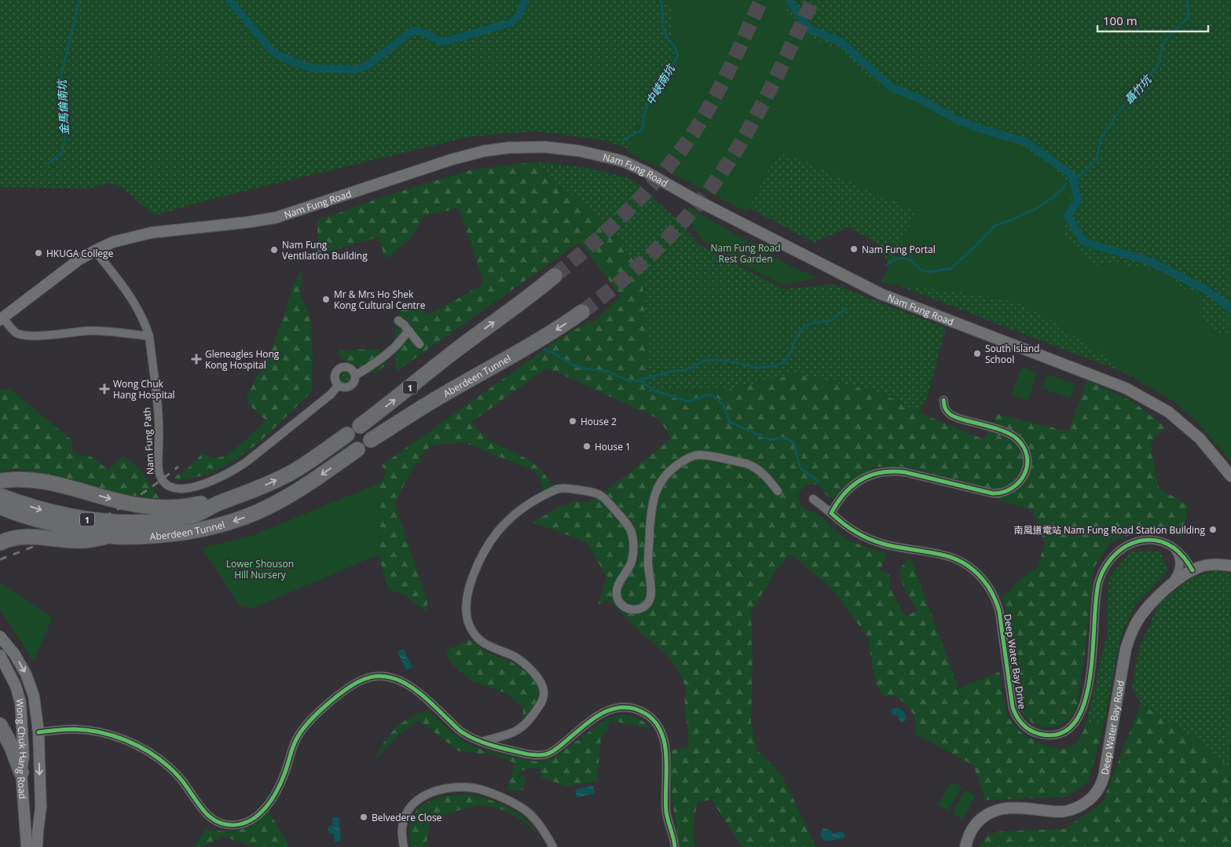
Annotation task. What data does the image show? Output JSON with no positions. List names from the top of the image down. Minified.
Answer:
{"streets":{"highway":["Aberdeen Tunnel","1"],"main road":["Nam Fung Road","Deep Water Bay Road","Wong Chuk Hang Road"],"street":["Nam Fung Path","Deep Water Bay Drive"]},"crossings":[["Nam Fung Road","Nam Fung Path"],["Deep Water Bay Drive","Deep Water Bay Road"]],"water":["中峽南坑","聶竹坑","金馬倫南坑"],"parks":["Nam Fung Road Rest Garden","Lower Shouson Hill Nursery"],"places":{"other":["Nam Fung Portal","Nam Fung Ventilation Building","HKUGA College","Mr & Mrs Ho Shek Kong Cultural Centre","South Island School","House 2","House 1","南風道電站 Nam Fung Road Station Building","Belvedere Close"],"health":["Gleneagles Hong Kong Hospital","Wong Chuk Hang Hospital"]},"scale_bar":"100 m"}
